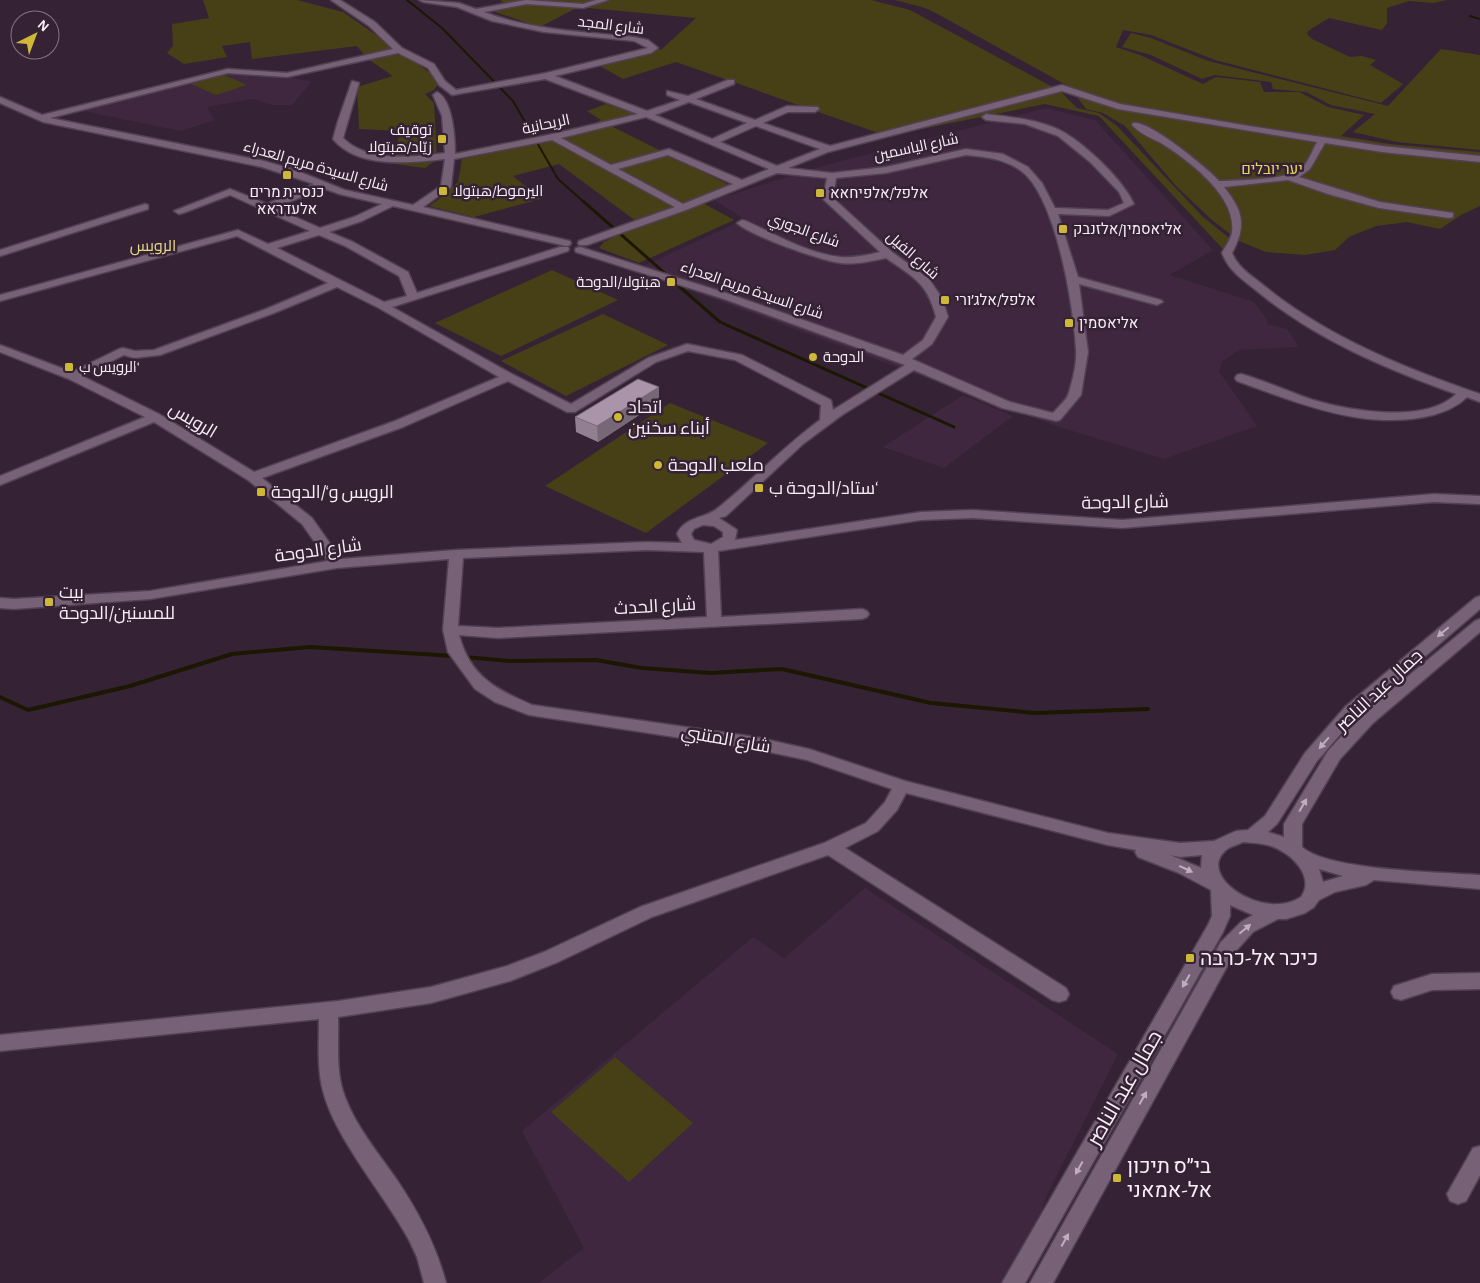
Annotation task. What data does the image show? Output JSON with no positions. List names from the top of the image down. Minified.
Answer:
{"streets":{"street":["شارع المجد","الريحانية","شارع الياسمين","شارع السيدة مريم العدراء","شارع الجوري","شارع الفيل","الرويس","شارع الدوحة","شارع الحدث","جمال عبد الناصر","شارع المتنبي"]},"crossings":[["شارع الياسمين","شارع السيدة مريم العدراء"],["شارع الياسمين","شارع الفيل"],["شارع الياسمين","شارع الدوحة"],["شارع السيدة مريم العدراء","شارع الفيل"],["شارع السيدة مريم العدراء","شارع الدوحة"],["شارع الجوري","شارع الفيل"],["شارع الفيل","شارع الدوحة"],["الرويس","شارع الدوحة"],["شارع الدوحة","شارع المتنبي"],["شارع الحدث","شارع المتنبي"]],"districts":["الرويس"],"parks":["יער יובלים"],"places":{"transit":["توقيف زيّاد/هبتولا","כנסיית מרים אלעדראא","اليرموط/هبتولا","אלפל/אלפיחאא","אליאסמין/אלזנבק","هبتولا/الدوحة","אלפל/אלג׳ורי","אליאסמין","الرويس ب‘","ستاد/الدوحة ب‘","الرويس و‘/الدوحة","بيت للمسنين/الدوحة","כיכר אל-כרבה","בי״ס תיכון אל-אמאני"],"other":["الدوحة","اتحاد أبناء سخنين","ملعب الدوحة"]},"north":"top right"}
